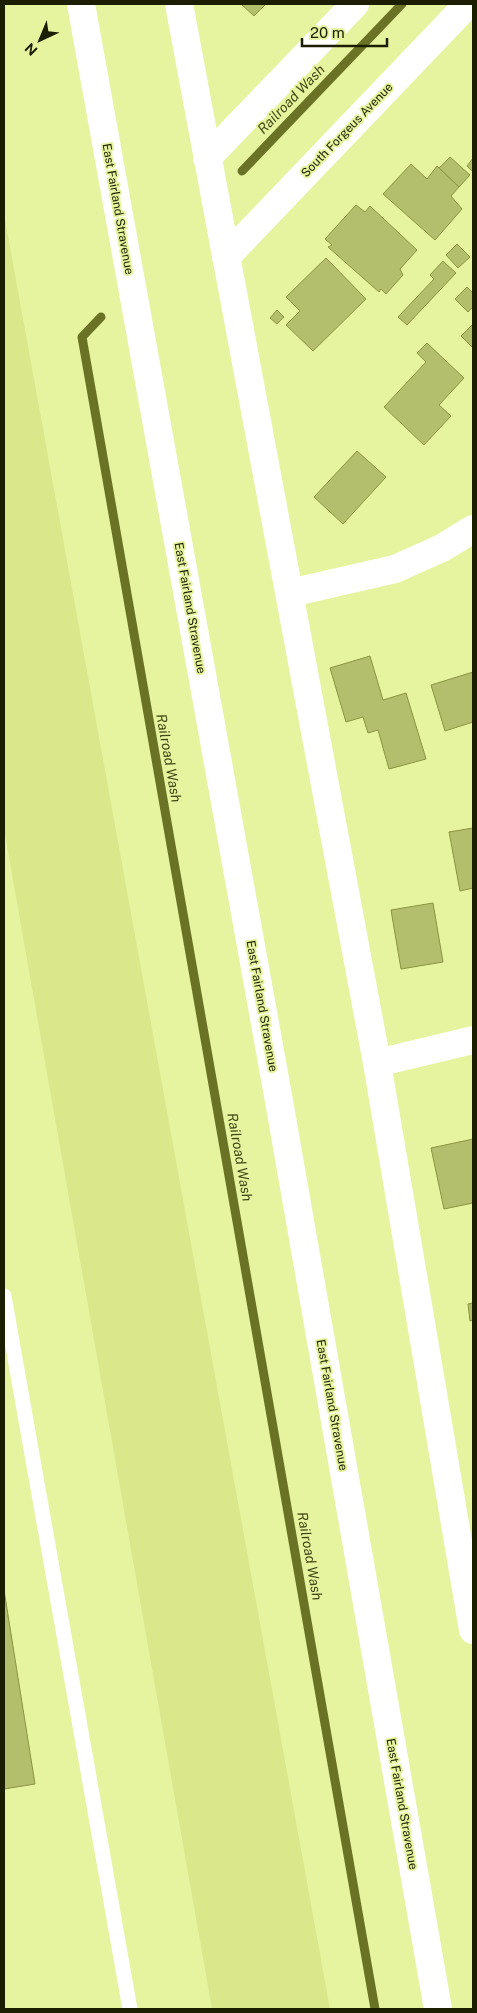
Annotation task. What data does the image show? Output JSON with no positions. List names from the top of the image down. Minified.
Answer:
{"streets":{"street":["South Forgeus Avenue","East Fairland Stravenue"]},"water":["Railroad Wash"],"scale_bar":"20 m","north":"bottom left"}
